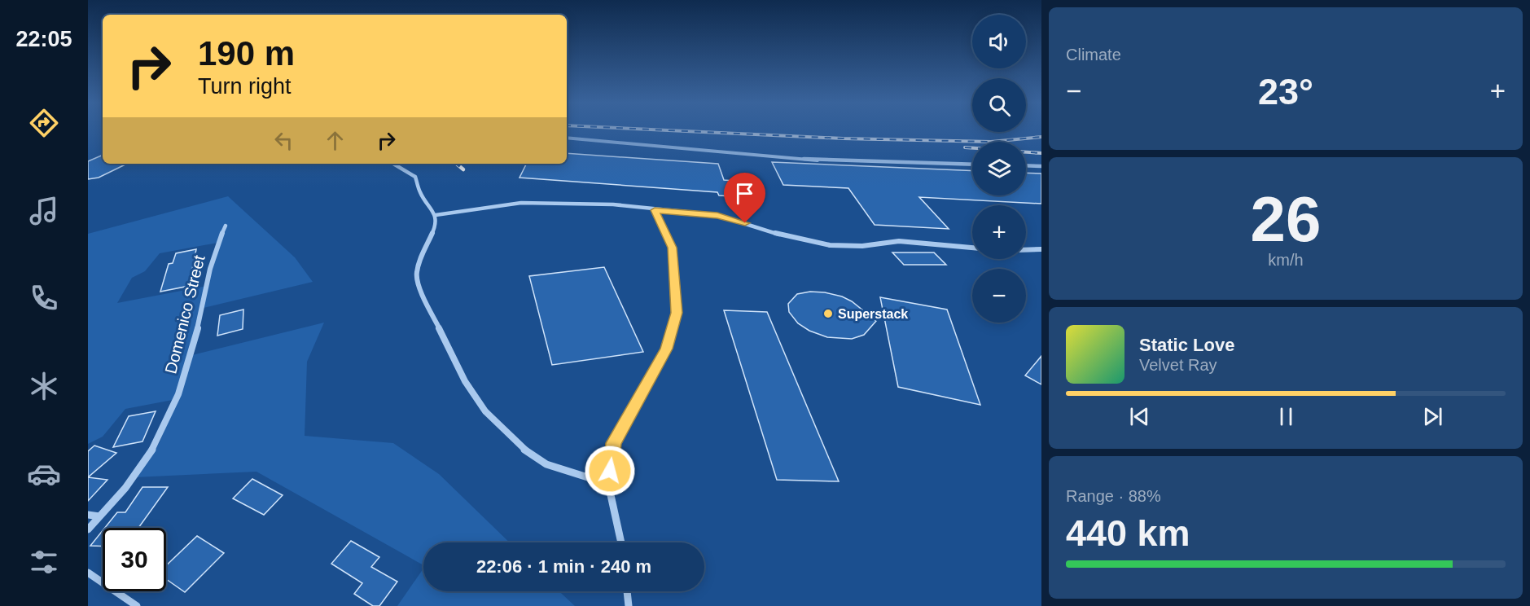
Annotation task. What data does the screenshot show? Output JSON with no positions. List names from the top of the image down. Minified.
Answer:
{"streets":{"street":["Domenico Street"]},"places":["Superstack"],"page":{"tabs":"22:05","tile":["Climate",["26","km/h"],["Range · 88%","440 km"]],"map_buttons":["+","−"],"turn":["190 m","Turn right"],"heat":["−","23°","+"],"song":["Static Love","Velvet Ray"],"limit":"30","trip":"22:06 · 1 min · 240 m"}}
